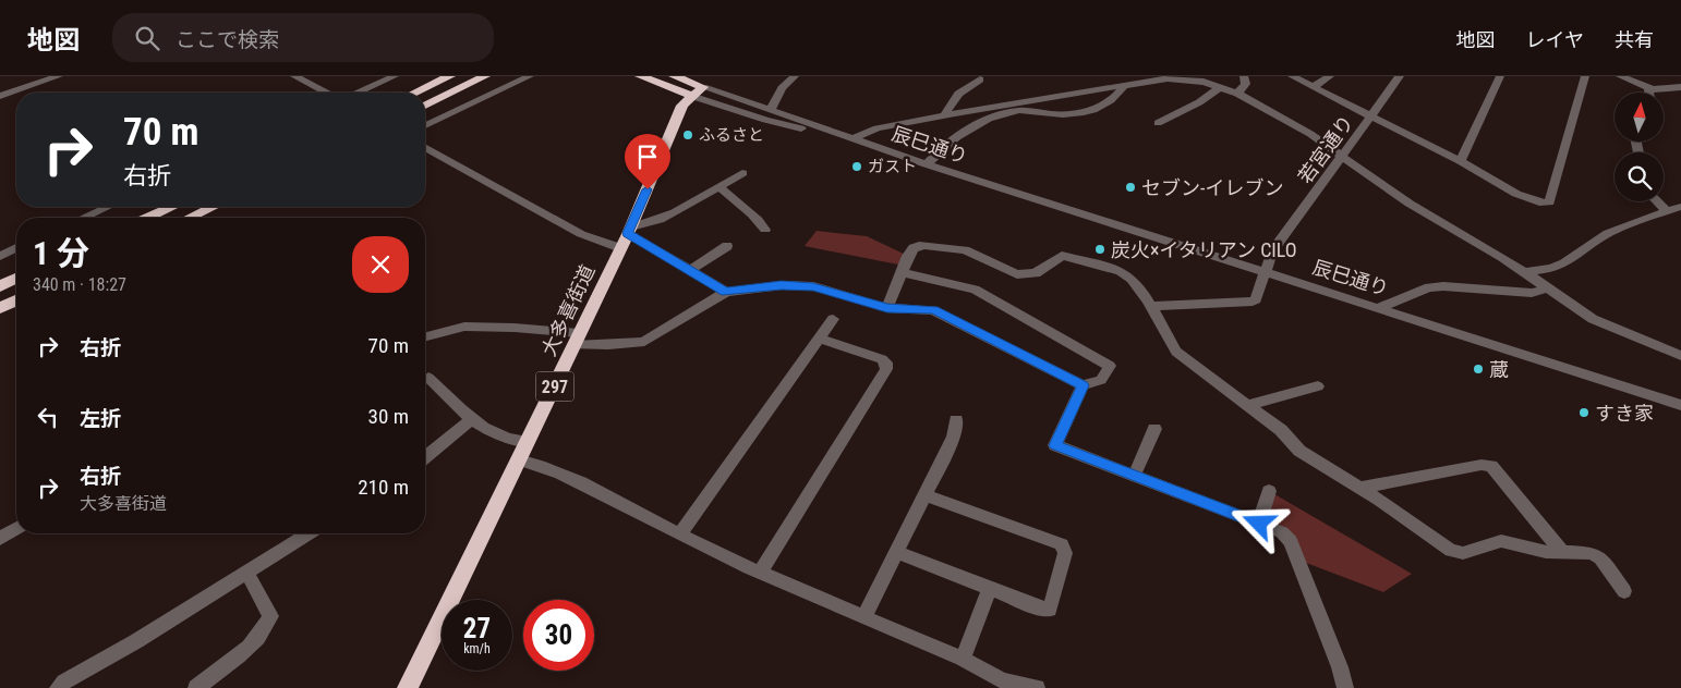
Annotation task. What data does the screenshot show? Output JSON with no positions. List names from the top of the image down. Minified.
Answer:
{"streets":{"highway":["大多喜街道","297"],"street":["辰巳通り","若宮通り"]},"crossings":[["辰巳通り","若宮通り"],["辰巳通り","大多喜街道"]],"places":["ふるさと","ガスト","セブン-イレブン","炭火×イタリアン CILO","蔵","すき家"],"north":"top","page":{"header":"地図","search":"ここで検索","nav":["地図","レイヤ","共有"],"turn":["70 m","右折"],"heading":["1 分","340 m · 18:27"],"list":[{"name":"右折","value":"70 m"},{"name":"左折","value":"30 m"},{"name":"右折","note":"大多喜街道","value":"210 m"}],"speed":"27 km/h","limit":"30"}}
